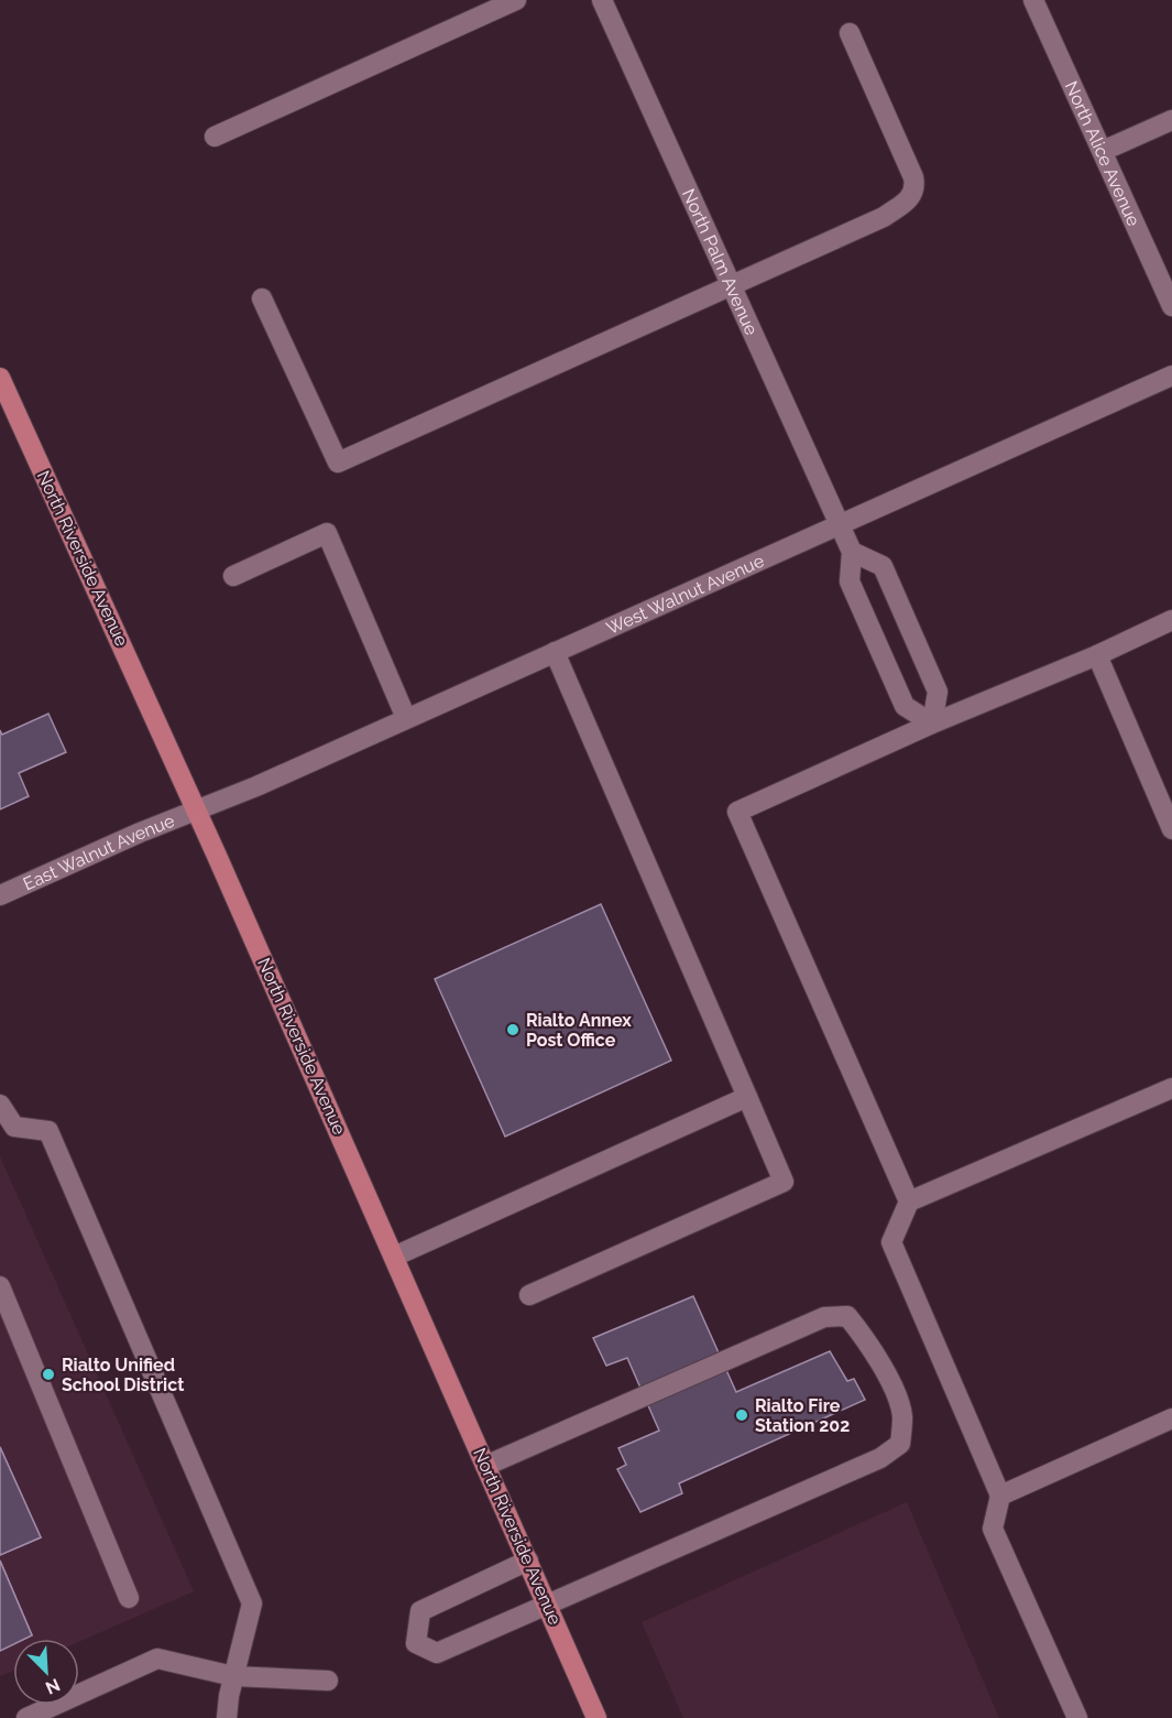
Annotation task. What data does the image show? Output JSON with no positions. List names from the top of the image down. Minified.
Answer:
{"streets":{"main road":["North Riverside Avenue"],"street":["North Alice Avenue","North Palm Avenue","West Walnut Avenue","East Walnut Avenue"]},"crossings":[["North Palm Avenue","West Walnut Avenue"],["North Riverside Avenue","West Walnut Avenue"],["North Riverside Avenue","East Walnut Avenue"],["West Walnut Avenue","East Walnut Avenue"]],"places":["Rialto Annex Post Office","Rialto Unified School District","Rialto Fire Station 202"],"north":"bottom right"}
